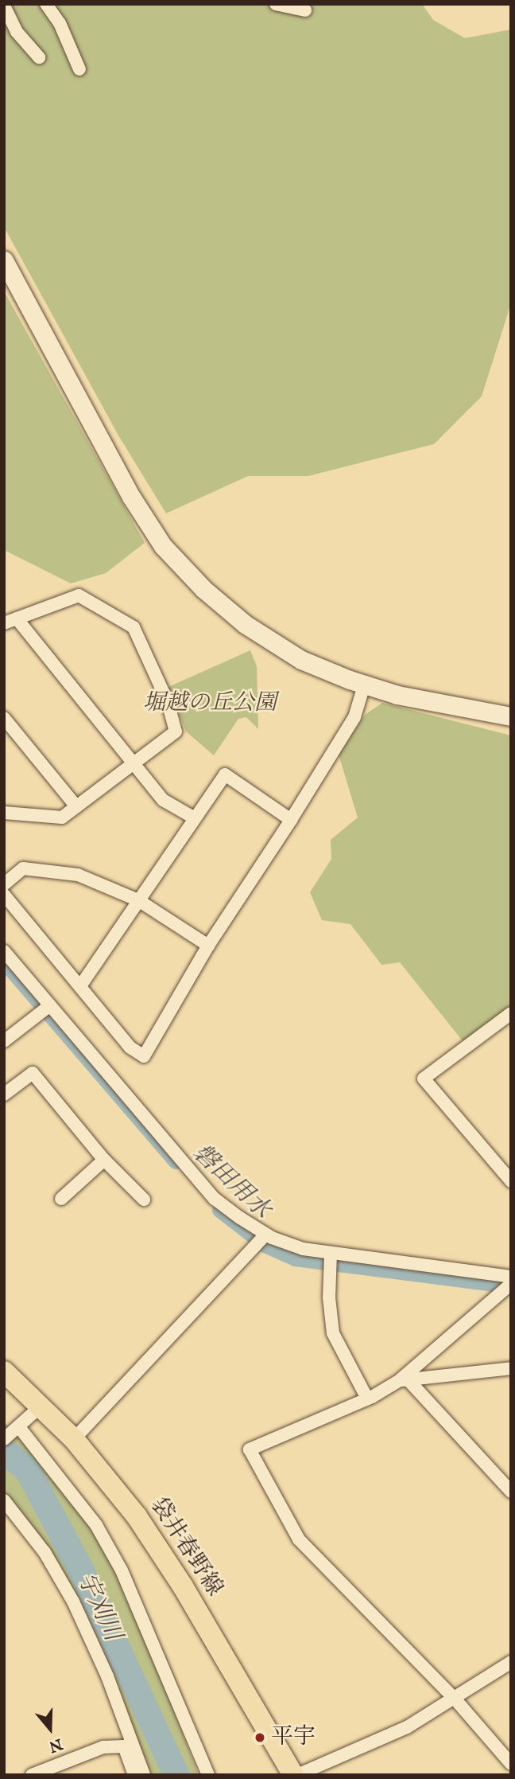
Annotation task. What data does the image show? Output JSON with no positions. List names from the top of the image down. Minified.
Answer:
{"streets":{"main road":["袋井春野線"]},"water":["磐田用水","宇刈川"],"parks":["堀越の丘公園"],"places":["平宇"],"north":"bottom"}
